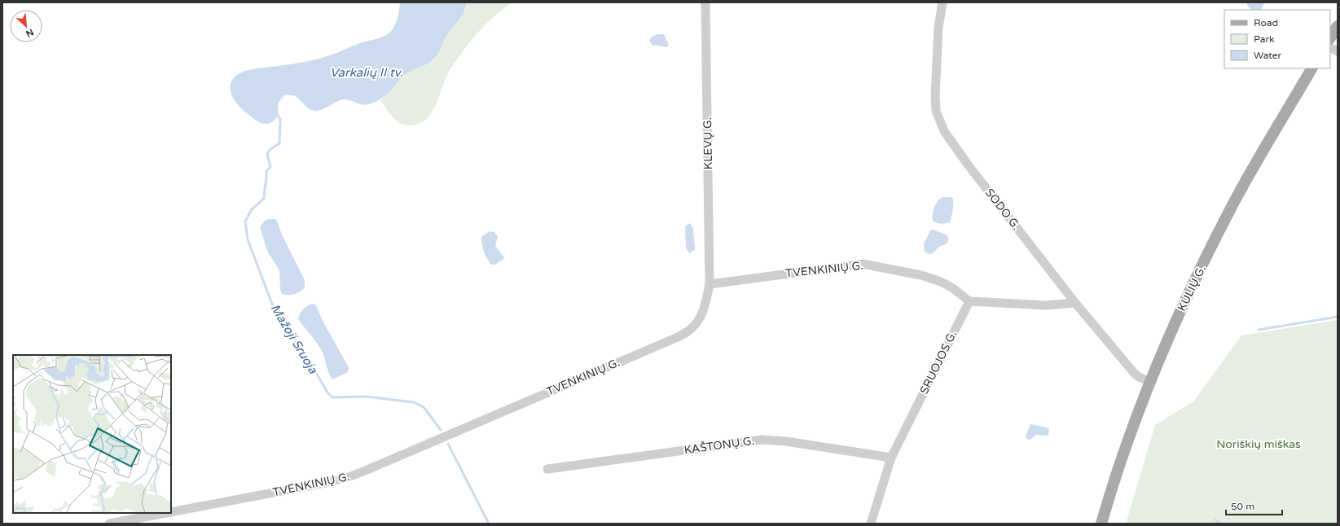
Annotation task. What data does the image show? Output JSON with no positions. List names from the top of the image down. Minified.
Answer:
{"streets":{"main road":["KULIŲ G."],"street":["KLEVŲ G.","SODO G.","TVENKINIŲ G.","SRUOJOS G.","KAŠTONŲ G."]},"crossings":[["KLEVŲ G.","TVENKINIŲ G."],["SODO G.","KULIŲ G."],["TVENKINIŲ G.","SRUOJOS G."],["SRUOJOS G.","KAŠTONŲ G."]],"water":["Varkalių II tv.","Mažoji Sruoja"],"parks":["Noriškių miškas"],"legend":["Road","Park","Water"],"scale_bar":"50 m","north":"bottom right"}
